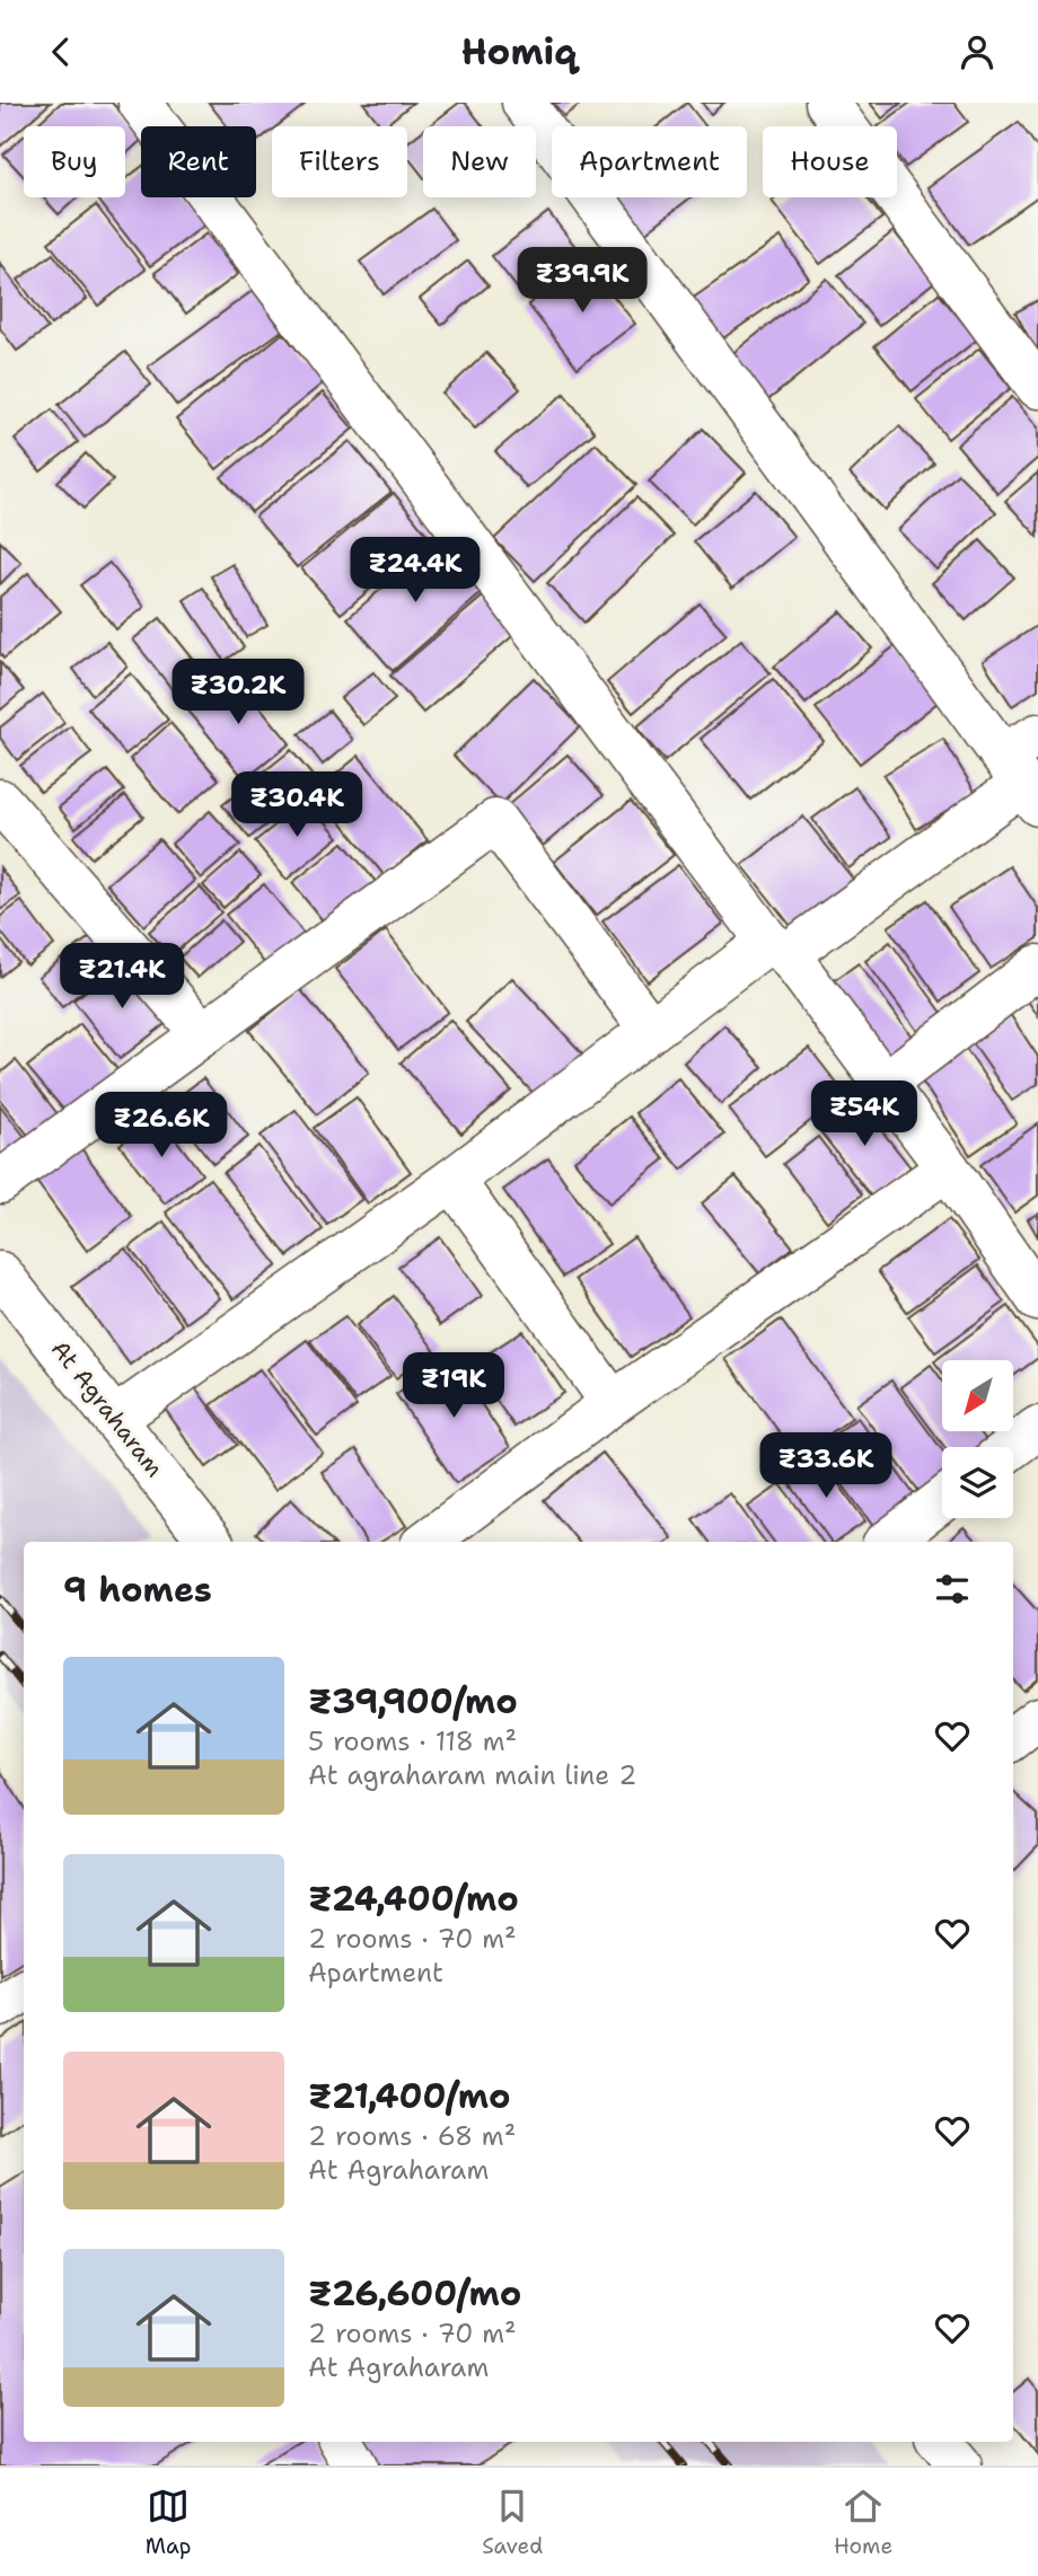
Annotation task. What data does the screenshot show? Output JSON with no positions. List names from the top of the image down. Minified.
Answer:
{"streets":{"street":["At Agraharam"]},"north":"bottom left","page":{"header":"Homiq","chip":["Buy","Rent","Filters","New","Apartment","House"],"price":["₹39.9K","₹24.4K","₹30.2K","₹30.4K","₹21.4K","₹54K","₹26.6K","₹19K","₹33.6K"],"heading":"9 homes","list":[{"name":"₹39,900/mo","note":"5 rooms · 118 m² · At agraharam main line 2"},{"name":"₹24,400/mo","note":"2 rooms · 70 m² · Apartment"},{"name":"₹21,400/mo","note":"2 rooms · 68 m² · At Agraharam"},{"name":"₹26,600/mo","note":"2 rooms · 70 m² · At Agraharam"}],"tabs":["Map","Saved","Home"]}}
